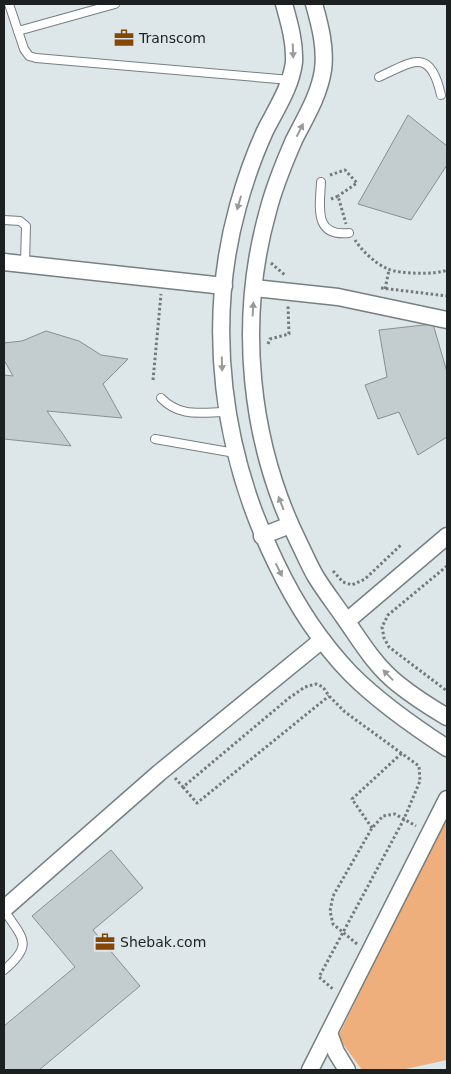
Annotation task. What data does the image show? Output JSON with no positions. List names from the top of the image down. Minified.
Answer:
{"places":{"office":["Transcom","Shebak.com"]}}
